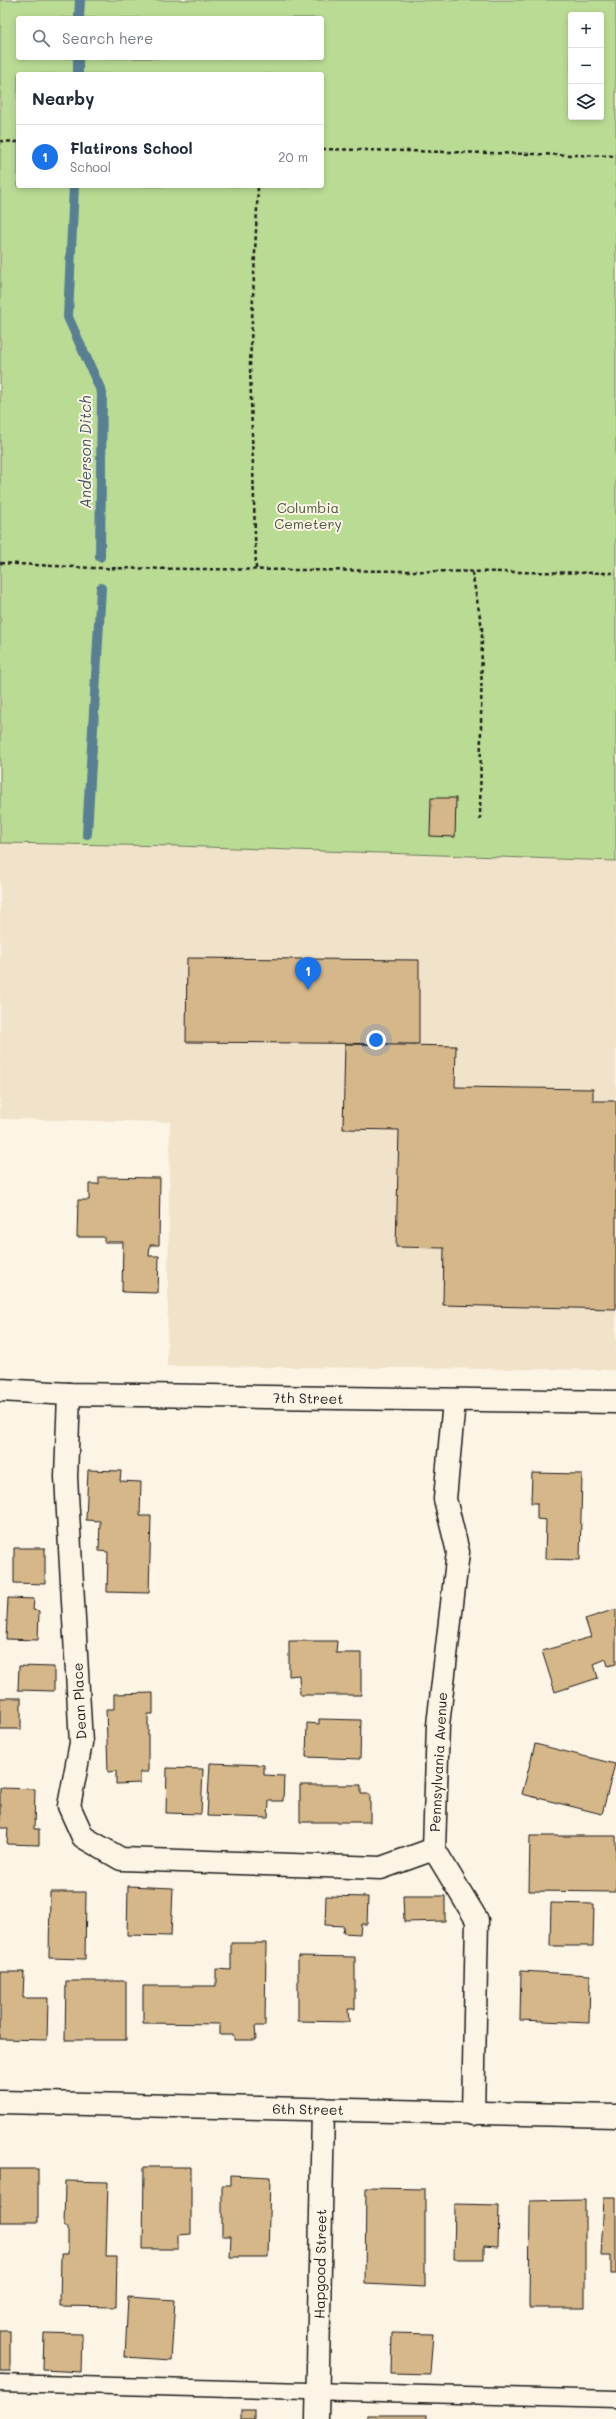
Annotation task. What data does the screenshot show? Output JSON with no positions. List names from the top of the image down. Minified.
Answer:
{"streets":{"street":["7th Street","Dean Place","Pennsylvania Avenue","6th Street","Hapgood Street"]},"crossings":[["7th Street","Dean Place"],["7th Street","Pennsylvania Avenue"],["Dean Place","Pennsylvania Avenue"],["Pennsylvania Avenue","6th Street"],["6th Street","Hapgood Street"]],"water":["Anderson Ditch"],"parks":["Columbia Cemetery"],"page":{"map_buttons":["+","−"],"search":"Search here","heading":"Nearby","list":[{"mark":"1","name":"Flatirons School","note":"School","value":"20 m"}],"pins":"1"}}
